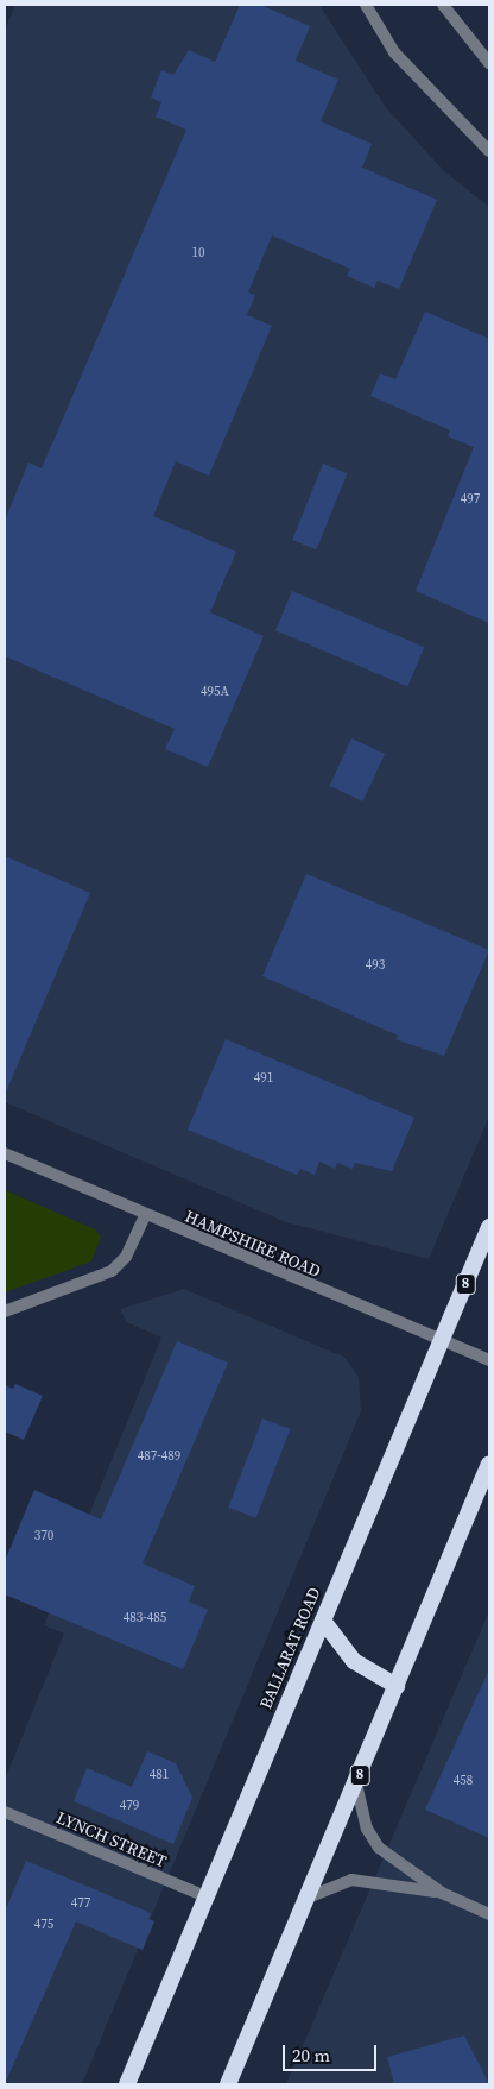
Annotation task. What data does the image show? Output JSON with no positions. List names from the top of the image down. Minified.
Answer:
{"streets":{"highway":["8","BALLARAT ROAD"],"street":["HAMPSHIRE ROAD","LYNCH STREET"]},"crossings":[["HAMPSHIRE ROAD","BALLARAT ROAD"],["BALLARAT ROAD","LYNCH STREET"]],"house_numbers":["10","497","495A","493","491","487-489","370","483-485","481","458","479","477","475"],"scale_bar":"20 m"}
